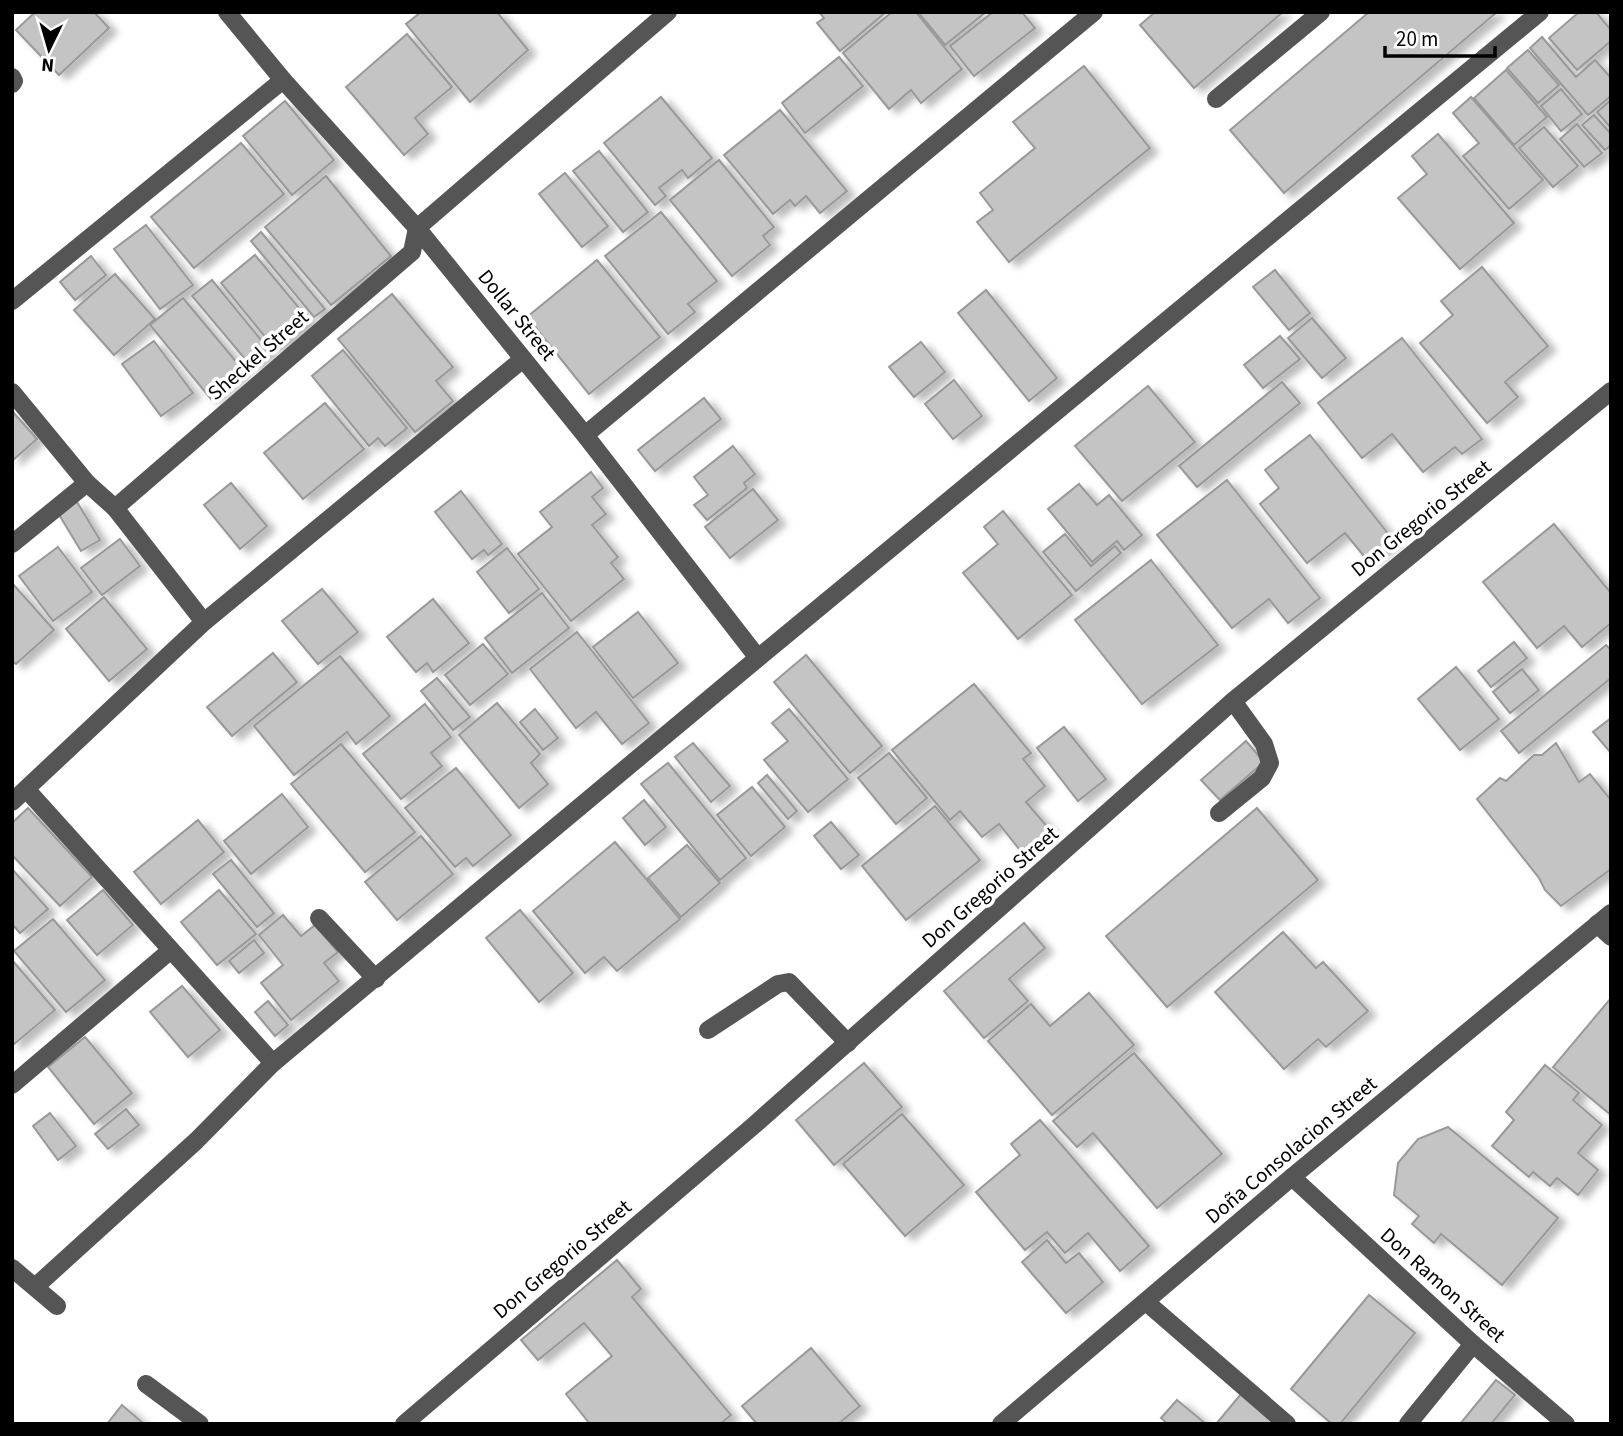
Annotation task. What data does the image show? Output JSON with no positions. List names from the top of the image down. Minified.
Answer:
{"streets":{"street":["Dollar Street","Sheckel Street","Don Gregorio Street","Doña Consolacion Street","Don Ramon Street"]},"crossings":[["Dollar Street","Sheckel Street"],["Doña Consolacion Street","Don Ramon Street"]],"scale_bar":"20 m","north":"bottom"}
